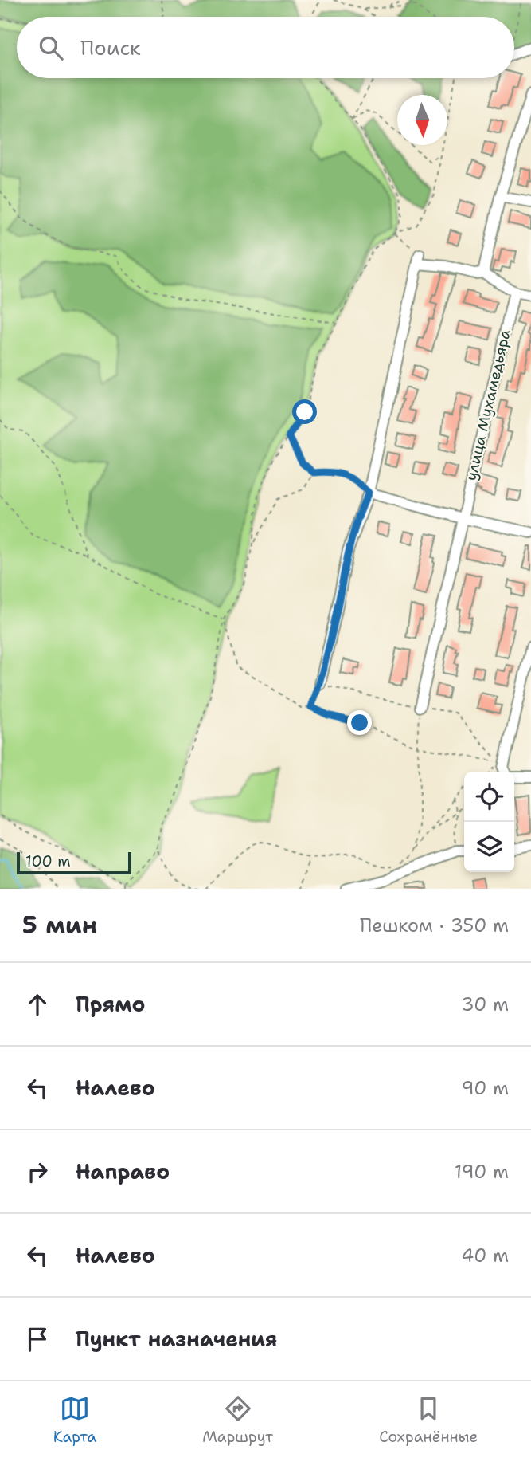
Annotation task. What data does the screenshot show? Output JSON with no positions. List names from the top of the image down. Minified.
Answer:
{"streets":{"street":["улица Мухамедьяра"]},"scale_bar":"100 m","north":"bottom","page":{"search":"Поиск","scale":"100 m","heading":["5 мин","Пешком · 350 m"],"list":[["Прямо","30 m"],["Налево","90 m"],["Направо","190 m"],["Налево","40 m"],"Пункт назначения"],"nav":["Карта","Маршрут","Сохранённые"]}}
